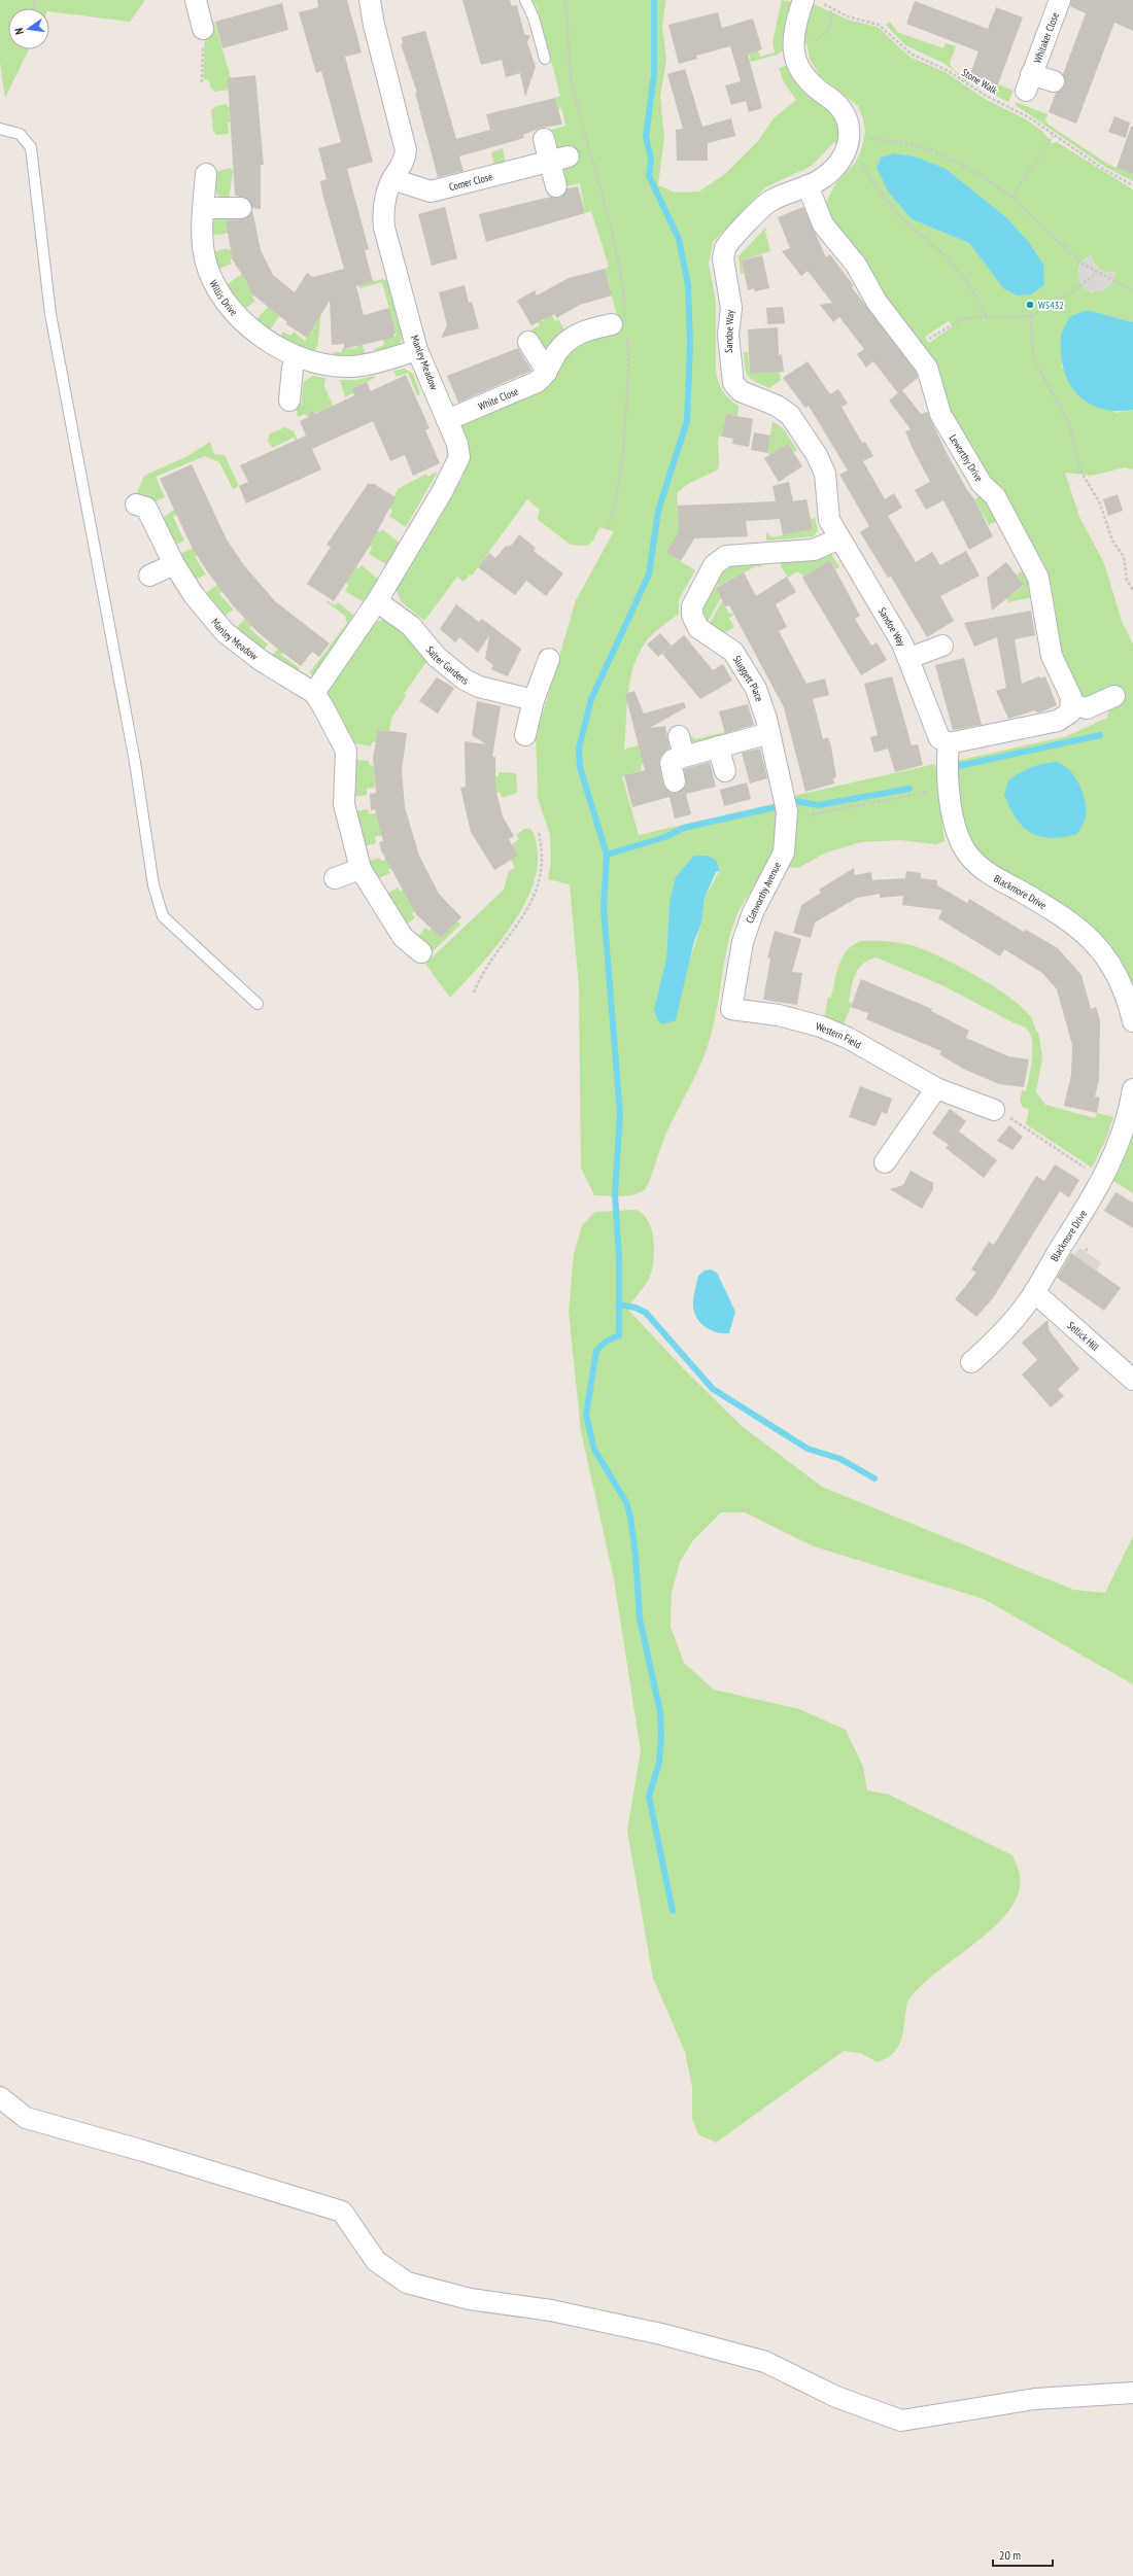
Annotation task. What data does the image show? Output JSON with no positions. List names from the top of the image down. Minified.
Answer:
{"streets":{"street":["Whitaker Close","Comer Close","Willis Drive","Sandoe Way","Manley Meadow","White Close","Leworthy Drive","Salter Gardens","Sluggett Place","Blackmore Drive","Clatworthy Avenue","Western Field","Sellick Hill"],"path":["Stone Walk"]},"crossings":[["Comer Close","Manley Meadow"],["Willis Drive","Manley Meadow"],["Sandoe Way","Leworthy Drive"],["Sandoe Way","Sluggett Place"],["Sandoe Way","Blackmore Drive"],["Manley Meadow","White Close"],["Manley Meadow","Salter Gardens"],["Sluggett Place","Clatworthy Avenue"],["Blackmore Drive","Sellick Hill"],["Clatworthy Avenue","Western Field"]],"places":["W5432"],"scale_bar":"20 m","north":"left"}
